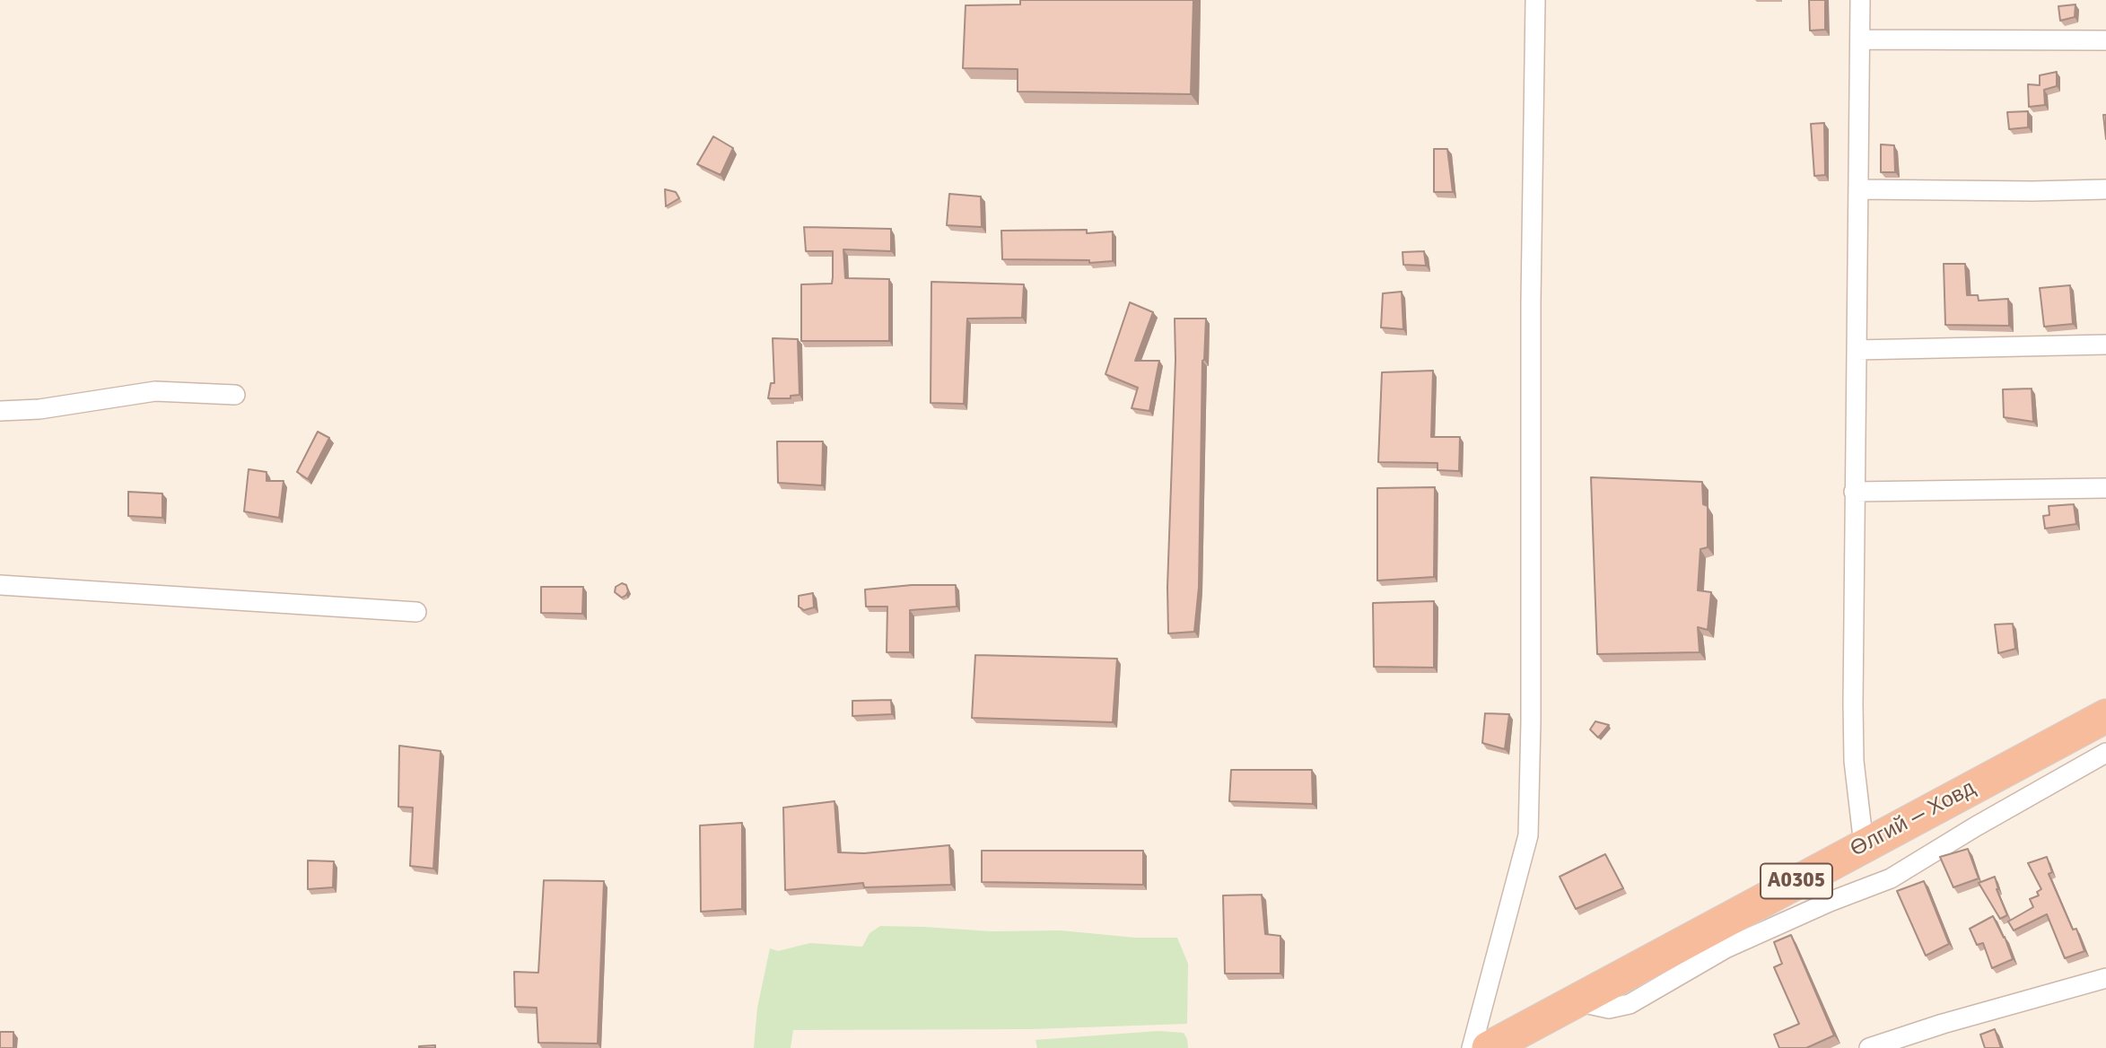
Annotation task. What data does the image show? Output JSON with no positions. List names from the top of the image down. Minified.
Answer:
{"streets":{"highway":["Өлгий — Ховд","A0305"]}}
